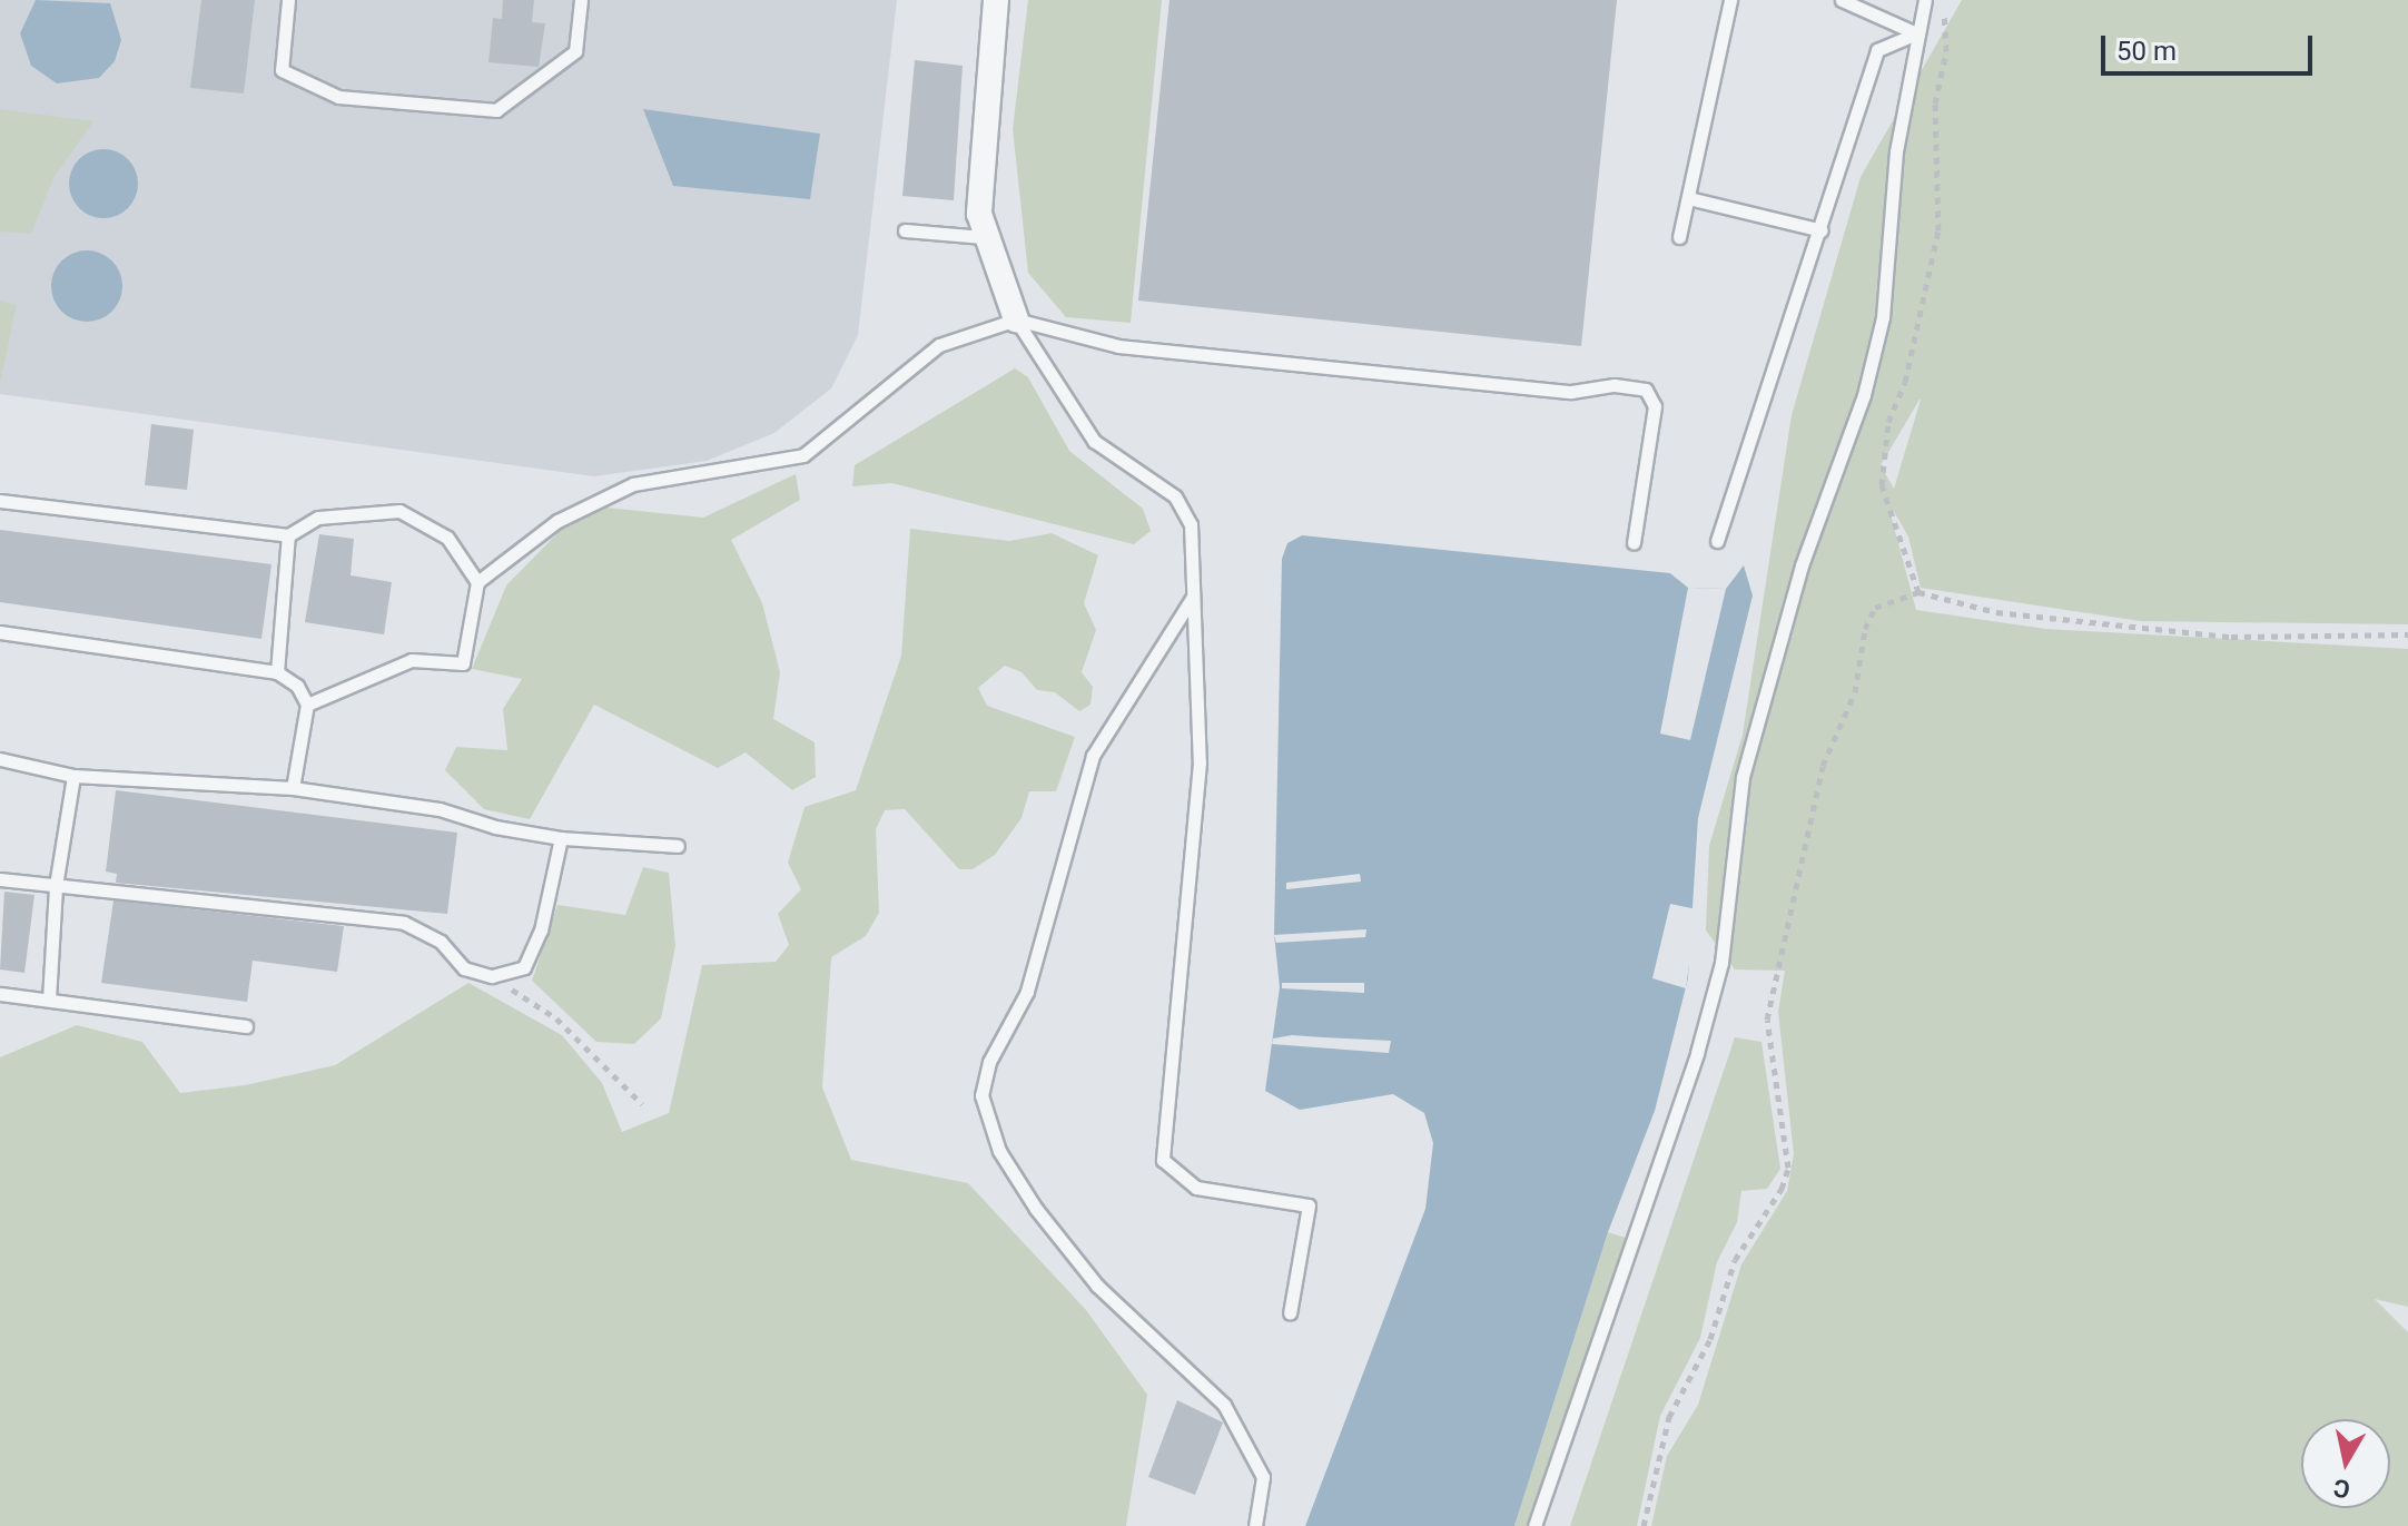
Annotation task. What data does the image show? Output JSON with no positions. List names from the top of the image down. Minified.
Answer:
{"scale_bar":"50 m","north":"bottom"}
